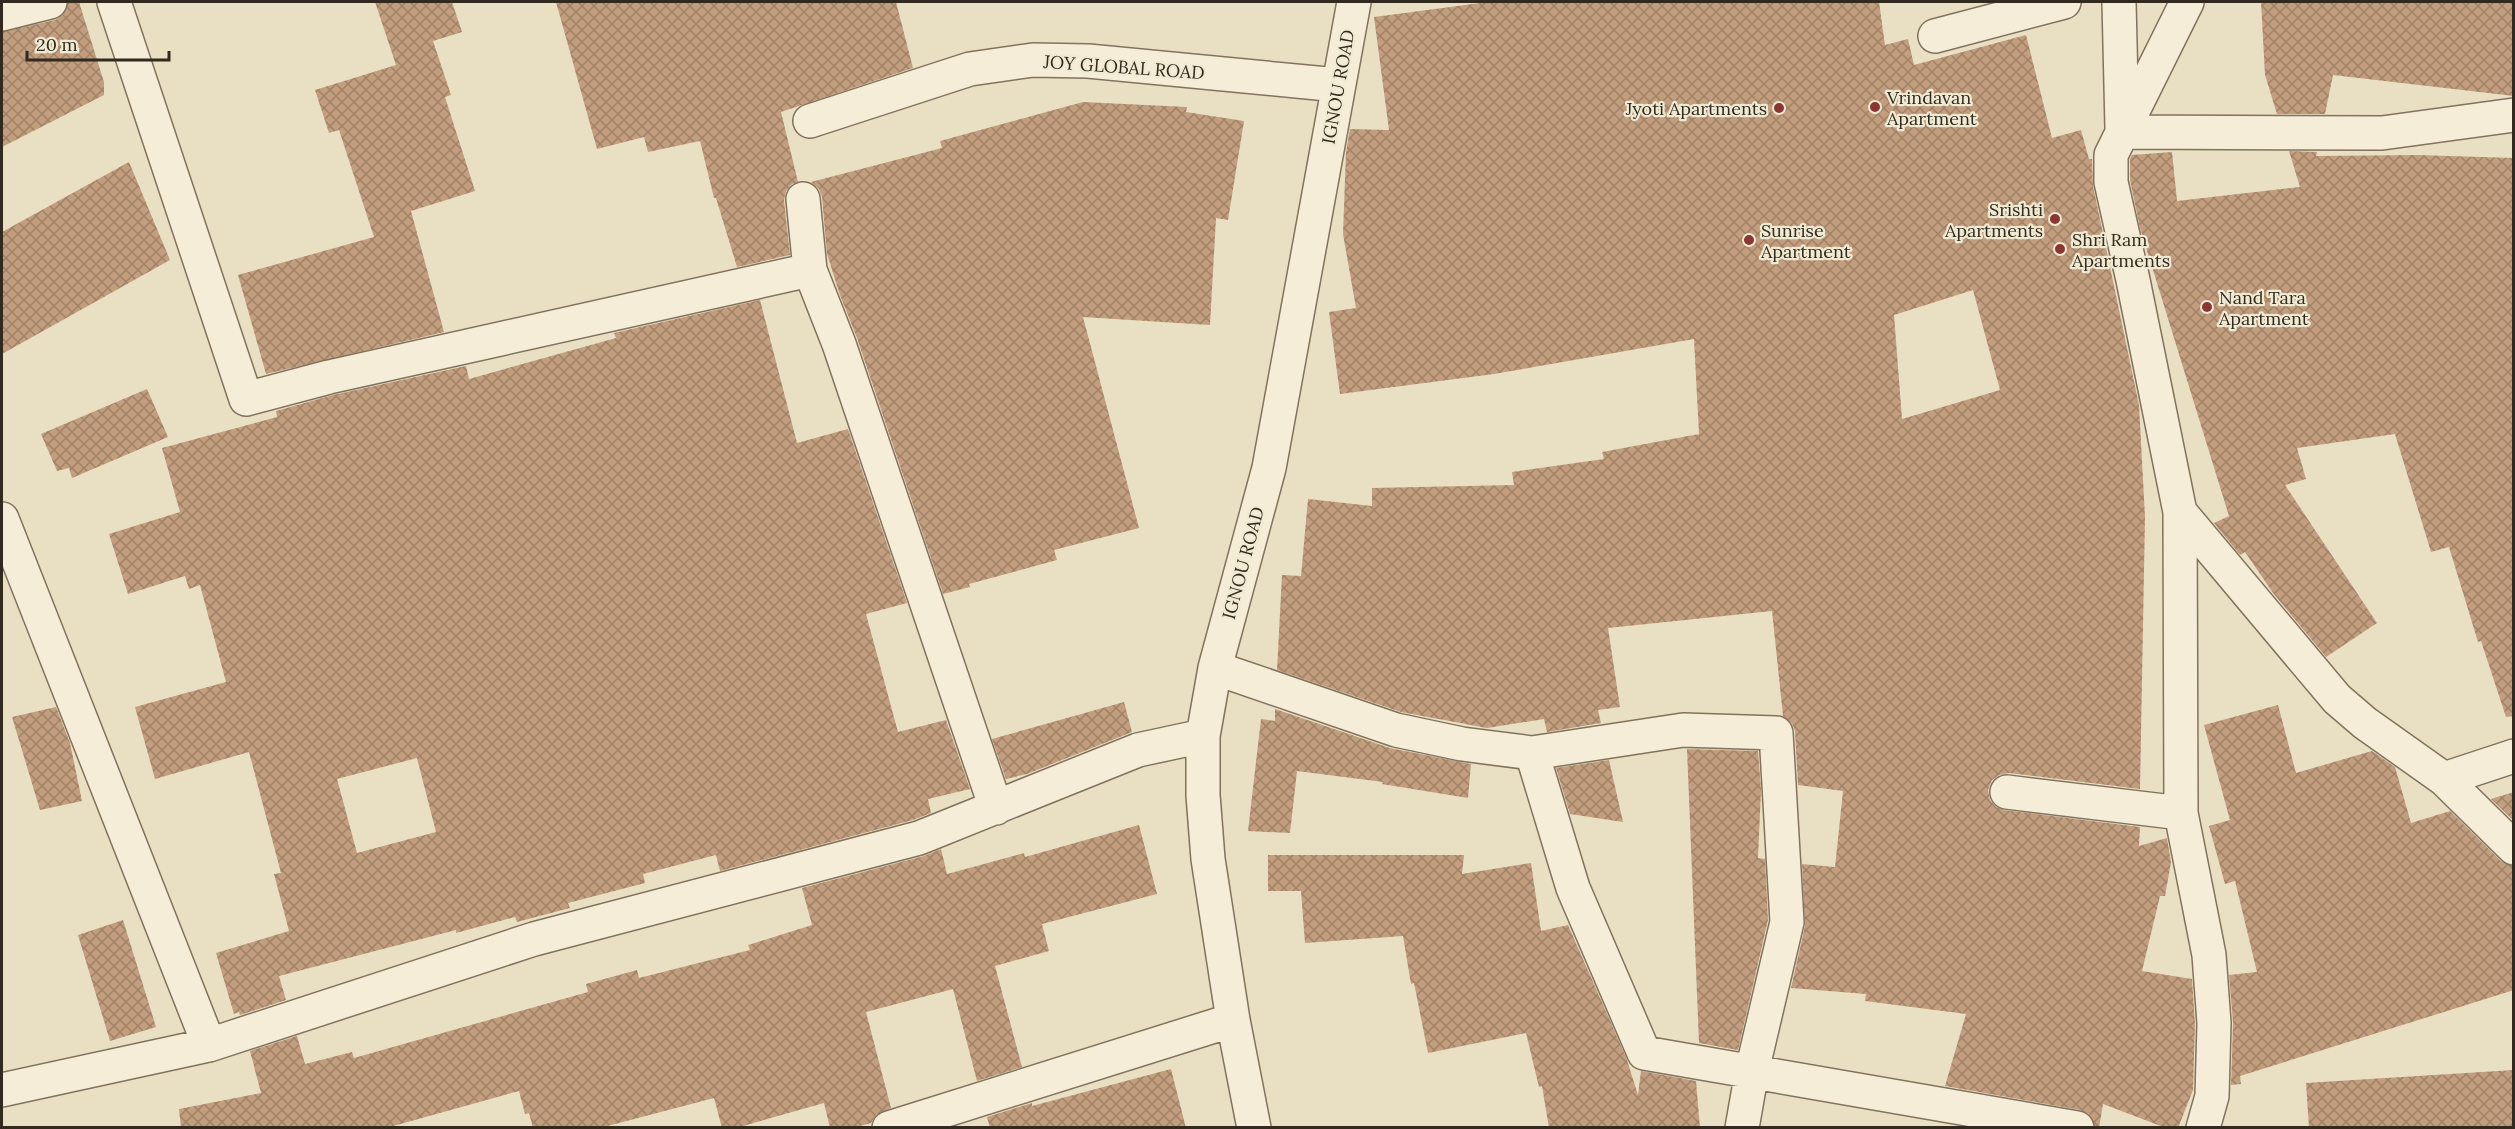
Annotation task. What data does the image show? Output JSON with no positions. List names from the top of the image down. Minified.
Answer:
{"streets":{"street":["JOY GLOBAL ROAD","IGNOU ROAD"]},"crossings":[["JOY GLOBAL ROAD","IGNOU ROAD"]],"places":["Vrindavan Apartment","Jyoti Apartments","Srishti Apartments","Sunrise Apartment","Shri Ram Apartments","Nand Tara Apartment"],"scale_bar":"20 m"}
